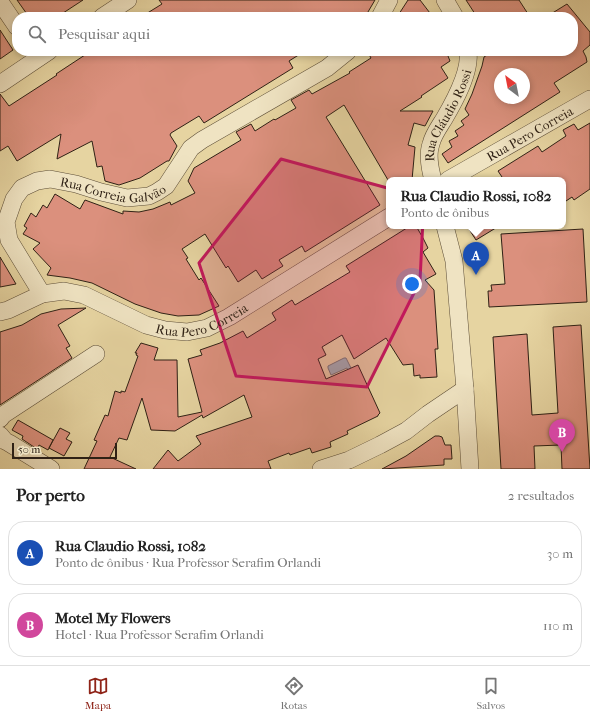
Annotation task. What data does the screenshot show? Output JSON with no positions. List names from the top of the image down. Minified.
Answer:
{"streets":{"street":["Rua Cláudio Rossi","Rua Pero Correia","Rua Correia Galvão"]},"crossings":[["Rua Pero Correia","Rua Correia Galvão"]],"scale_bar":"50 m","north":"top left","page":{"search":"Pesquisar aqui","popup":["Rua Claudio Rossi, 1082","Ponto de ônibus"],"pins":["A","B"],"scale":"50 m","heading":["Por perto","2 resultados"],"list":[{"mark":"A","name":"Rua Claudio Rossi, 1082","note":"Ponto de ônibus · Rua Professor Serafim Orlandi","value":"30 m"},{"mark":"B","name":"Motel My Flowers","note":"Hotel · Rua Professor Serafim Orlandi","value":"110 m"}],"nav":["Mapa","Rotas","Salvos"]}}
